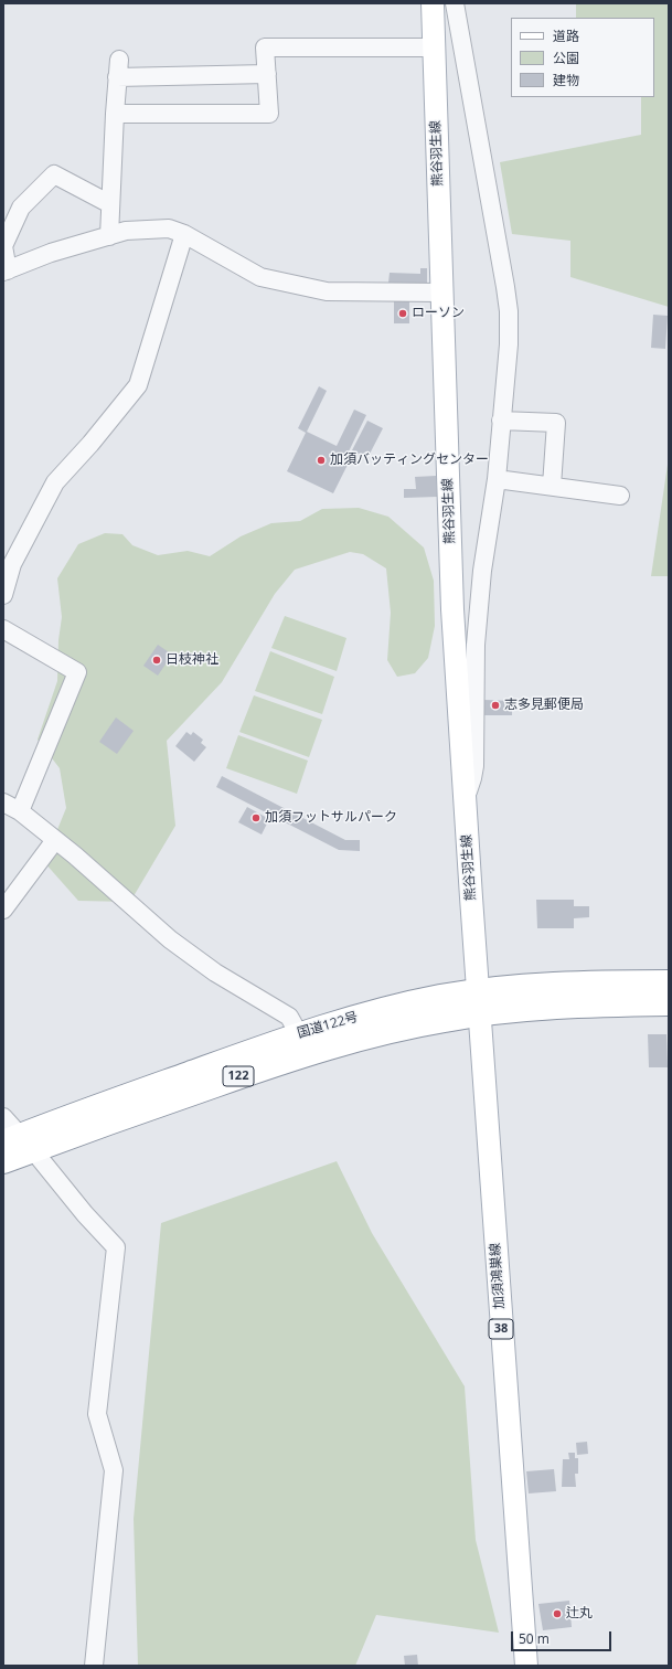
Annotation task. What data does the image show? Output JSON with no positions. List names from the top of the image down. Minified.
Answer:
{"streets":{"highway":["国道122号","122"],"main road":["熊谷羽生線","加須鴻巣線","38"]},"crossings":[["熊谷羽生線","国道122号"],["熊谷羽生線","加須鴻巣線"],["国道122号","加須鴻巣線"]],"places":["ローソン","加須バッティングセンター","日枝神社","志多見郵便局","加須フットサルパーク","辻丸"],"legend":["道路","公園","建物"],"scale_bar":"50 m"}
